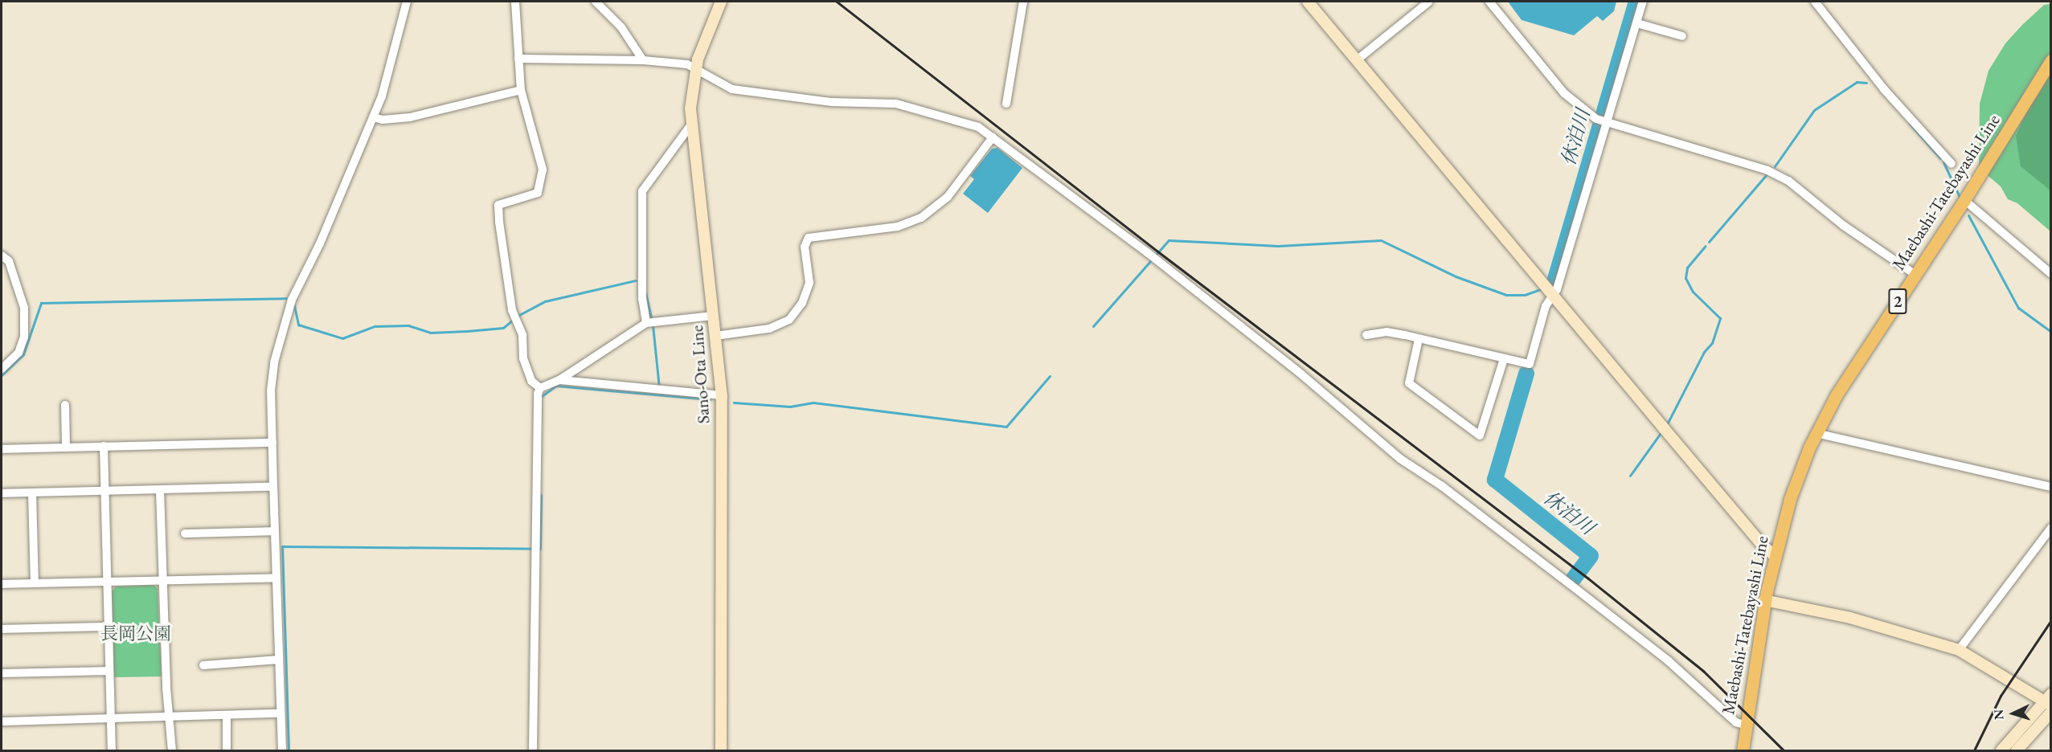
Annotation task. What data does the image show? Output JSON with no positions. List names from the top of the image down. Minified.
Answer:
{"streets":{"main road":["Maebashi-Tatebayashi Line","2"],"street":["Sano-Ota Line"]},"water":["休泊川"],"parks":["長岡公園"],"north":"left"}
